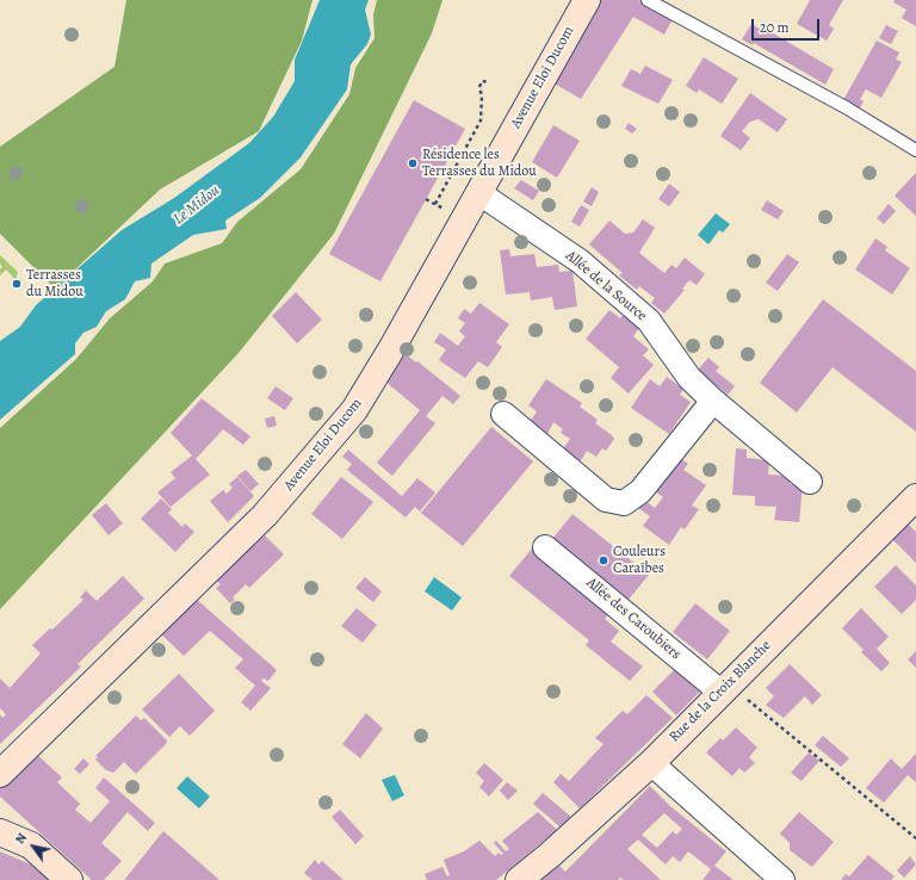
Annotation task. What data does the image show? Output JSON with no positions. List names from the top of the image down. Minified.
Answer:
{"streets":{"street":["Avenue Eloi Ducom","Allée de la Source","Allée des Caroubiers","Rue de la Croix Blanche"]},"crossings":[["Avenue Eloi Ducom","Allée de la Source"],["Allée des Caroubiers","Rue de la Croix Blanche"]],"water":["Le Midou"],"places":["Résidence les Terrasses du Midou","Terrasses du Midou","Couleurs Caraïbes"],"scale_bar":"20 m","north":"top left"}
